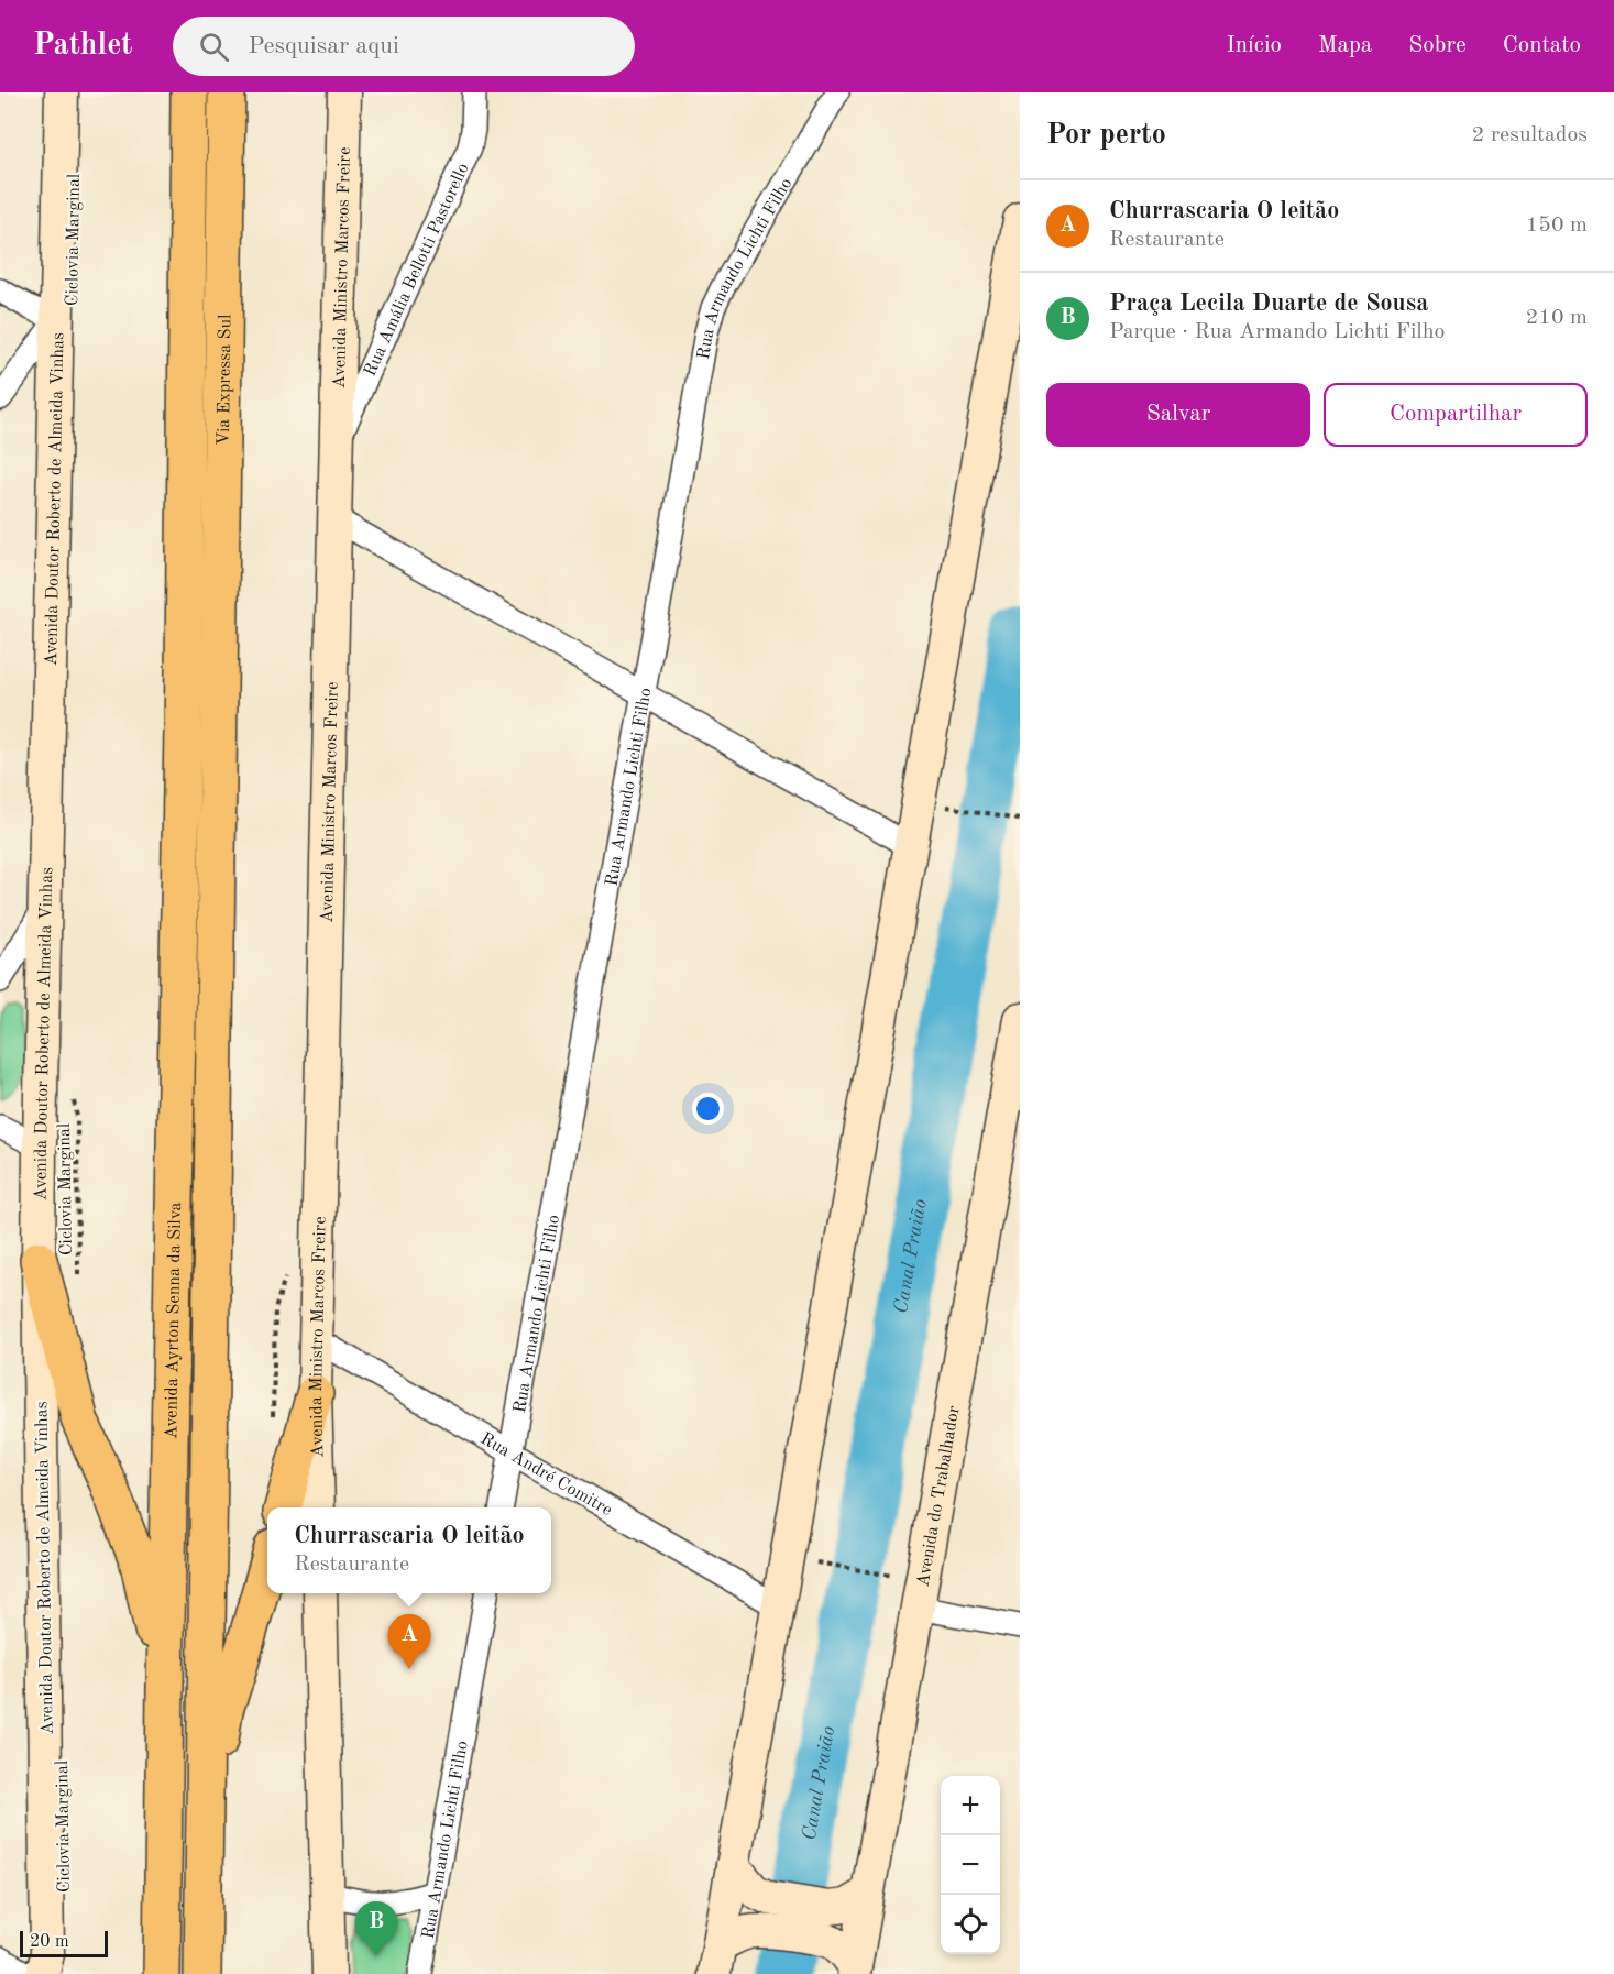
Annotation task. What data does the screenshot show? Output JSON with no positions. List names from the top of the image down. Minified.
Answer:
{"streets":{"highway":["Via Expressa Sul","Avenida Ayrton Senna da Silva"],"main road":["Avenida Ministro Marcos Freire","Avenida Doutor Roberto de Almeida Vinhas","Avenida do Trabalhador"],"street":["Rua Amália Bellotti Pastorello","Rua Armando Lichti Filho","Rua André Comitre"],"path":["Ciclovia Marginal"]},"crossings":[["Avenida Ministro Marcos Freire","Rua Amália Bellotti Pastorello"],["Avenida Ministro Marcos Freire","Rua André Comitre"],["Rua Armando Lichti Filho","Rua André Comitre"],["Via Expressa Sul","Avenida Ayrton Senna da Silva"]],"water":["Canal Praião"],"scale_bar":"20 m","page":{"header":"Pathlet","search":"Pesquisar aqui","nav":["Início","Mapa","Sobre","Contato"],"heading":["Por perto","2 resultados"],"list":[{"mark":"A","name":"Churrascaria O leitão","note":"Restaurante","value":"150 m"},{"mark":"B","name":"Praça Lecila Duarte de Sousa","note":"Parque · Rua Armando Lichti Filho","value":"210 m"}],"buttons":["Salvar","Compartilhar"],"popup":["Churrascaria O leitão","Restaurante"],"pins":["A","B"],"map_buttons":["+","−"],"scale":"20 m"}}
